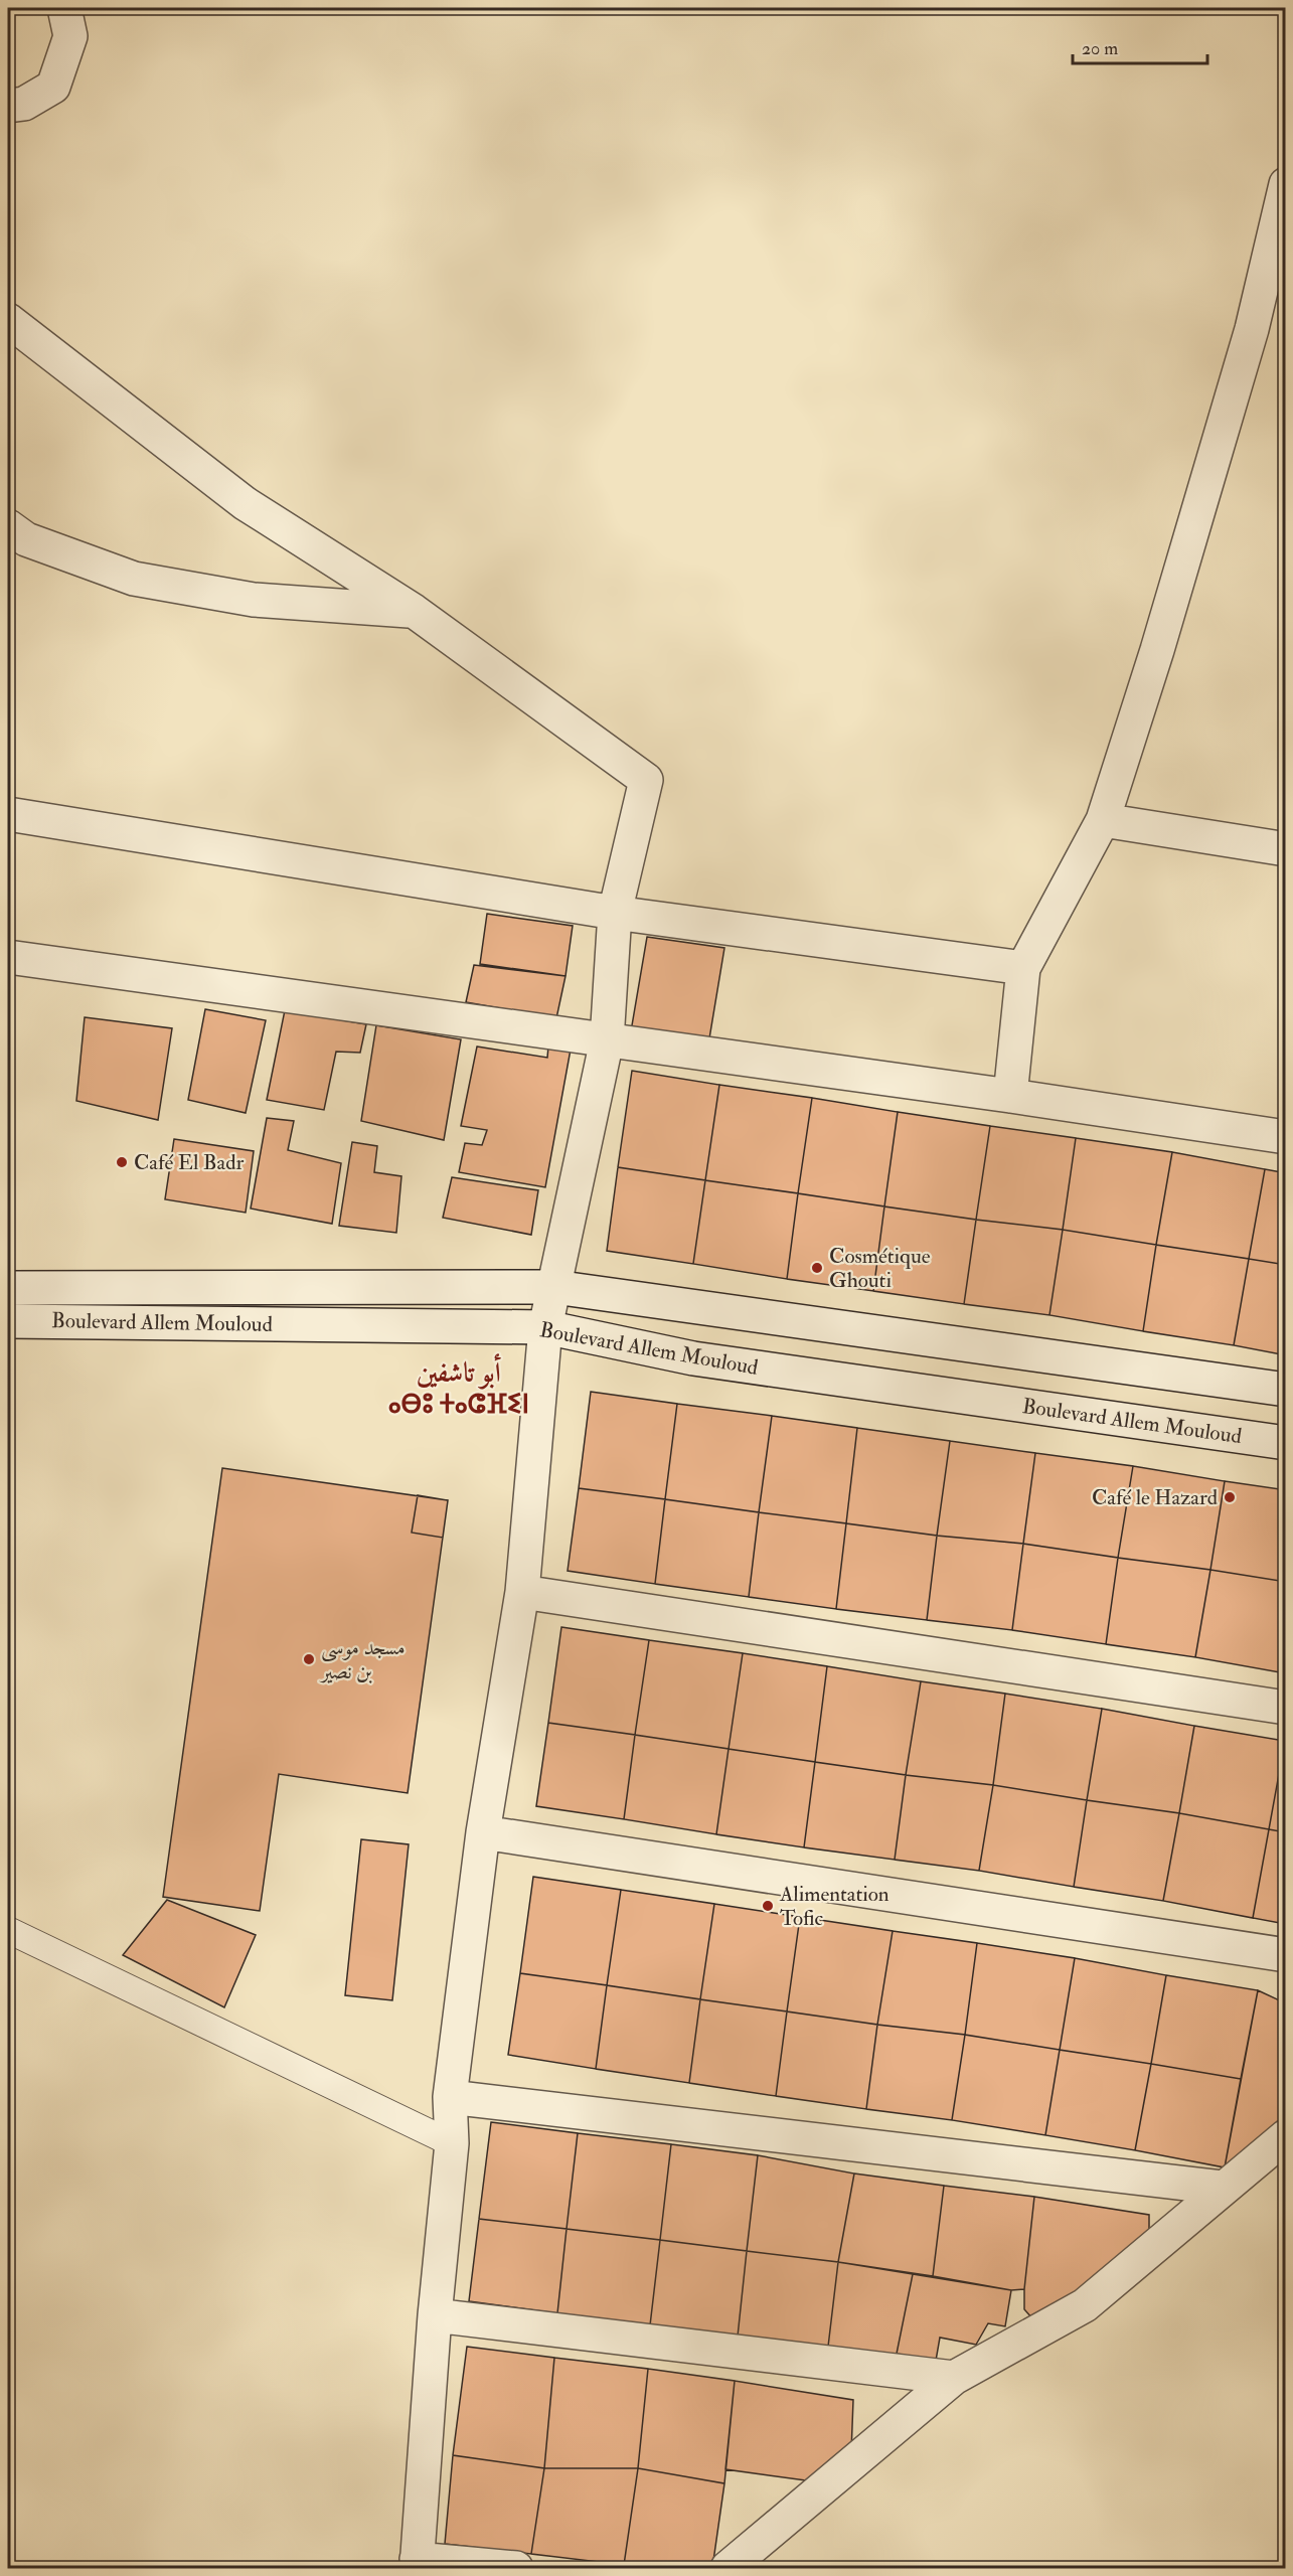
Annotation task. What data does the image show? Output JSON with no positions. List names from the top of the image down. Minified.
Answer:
{"streets":{"street":["Boulevard Allem Mouloud"]},"districts":["أبو تاشفين ⴰⴱⵓ ⵜⴰⵛⴼⵉⵏ"],"places":["Café El Badr","Cosmétique Ghouti","Café le Hazard","مسجد موسى بن نصير","Alimentation Tofic"],"scale_bar":"20 m"}
